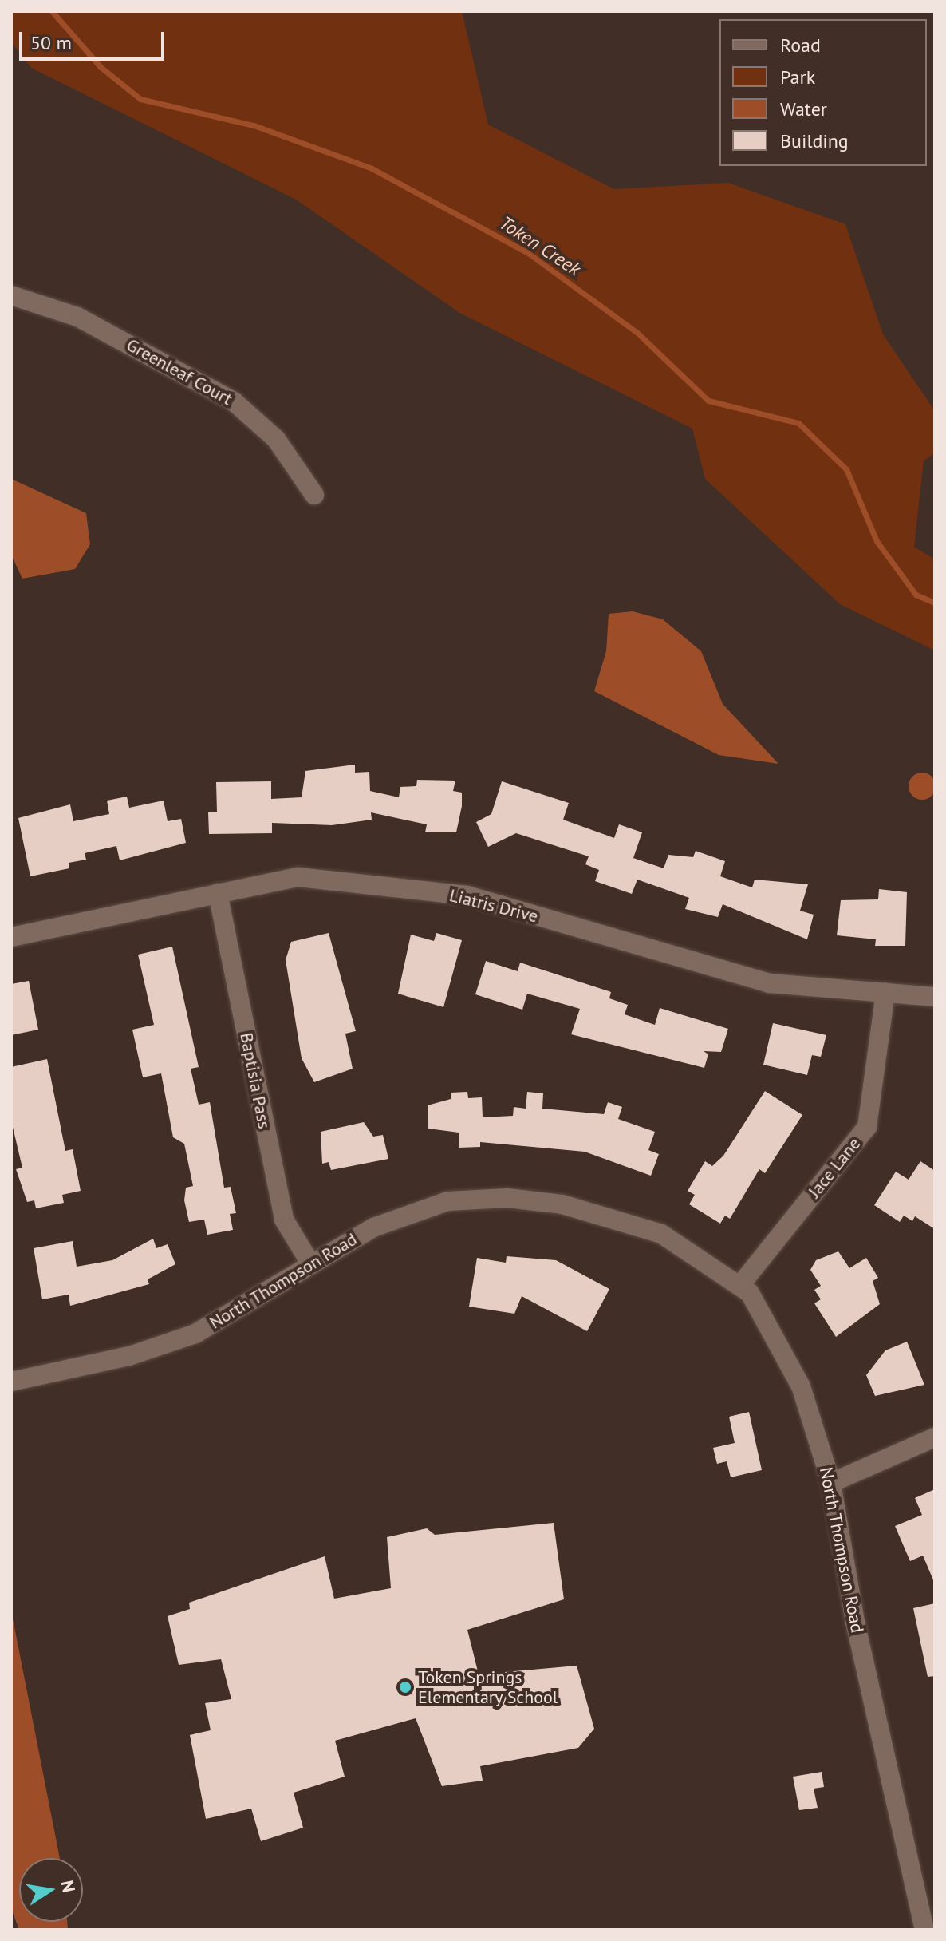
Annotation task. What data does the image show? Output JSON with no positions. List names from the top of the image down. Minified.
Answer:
{"streets":{"street":["Greenleaf Court","Liatris Drive","Baptisia Pass","Jace Lane","North Thompson Road"]},"crossings":[["Liatris Drive","Baptisia Pass"],["Liatris Drive","Jace Lane"],["Baptisia Pass","North Thompson Road"],["Jace Lane","North Thompson Road"]],"water":["Token Creek"],"places":["Token Springs Elementary School"],"legend":["Road","Park","Water","Building"],"scale_bar":"50 m","north":"right"}
